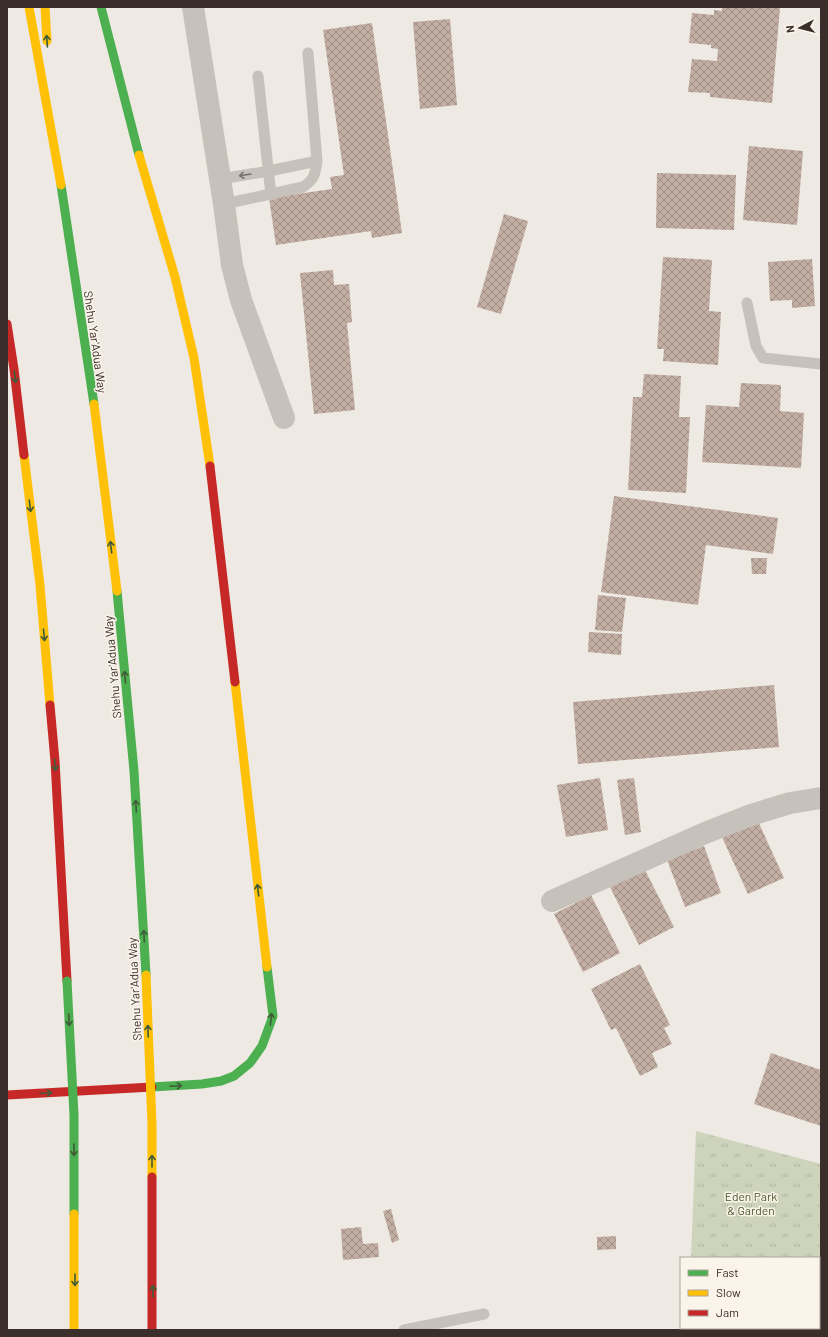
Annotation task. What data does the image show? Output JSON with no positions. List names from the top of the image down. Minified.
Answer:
{"streets":{"main road":["Shehu Yar'Adua Way"]},"parks":["Eden Park & Garden"],"legend":["Fast","Slow","Jam"],"north":"left"}
